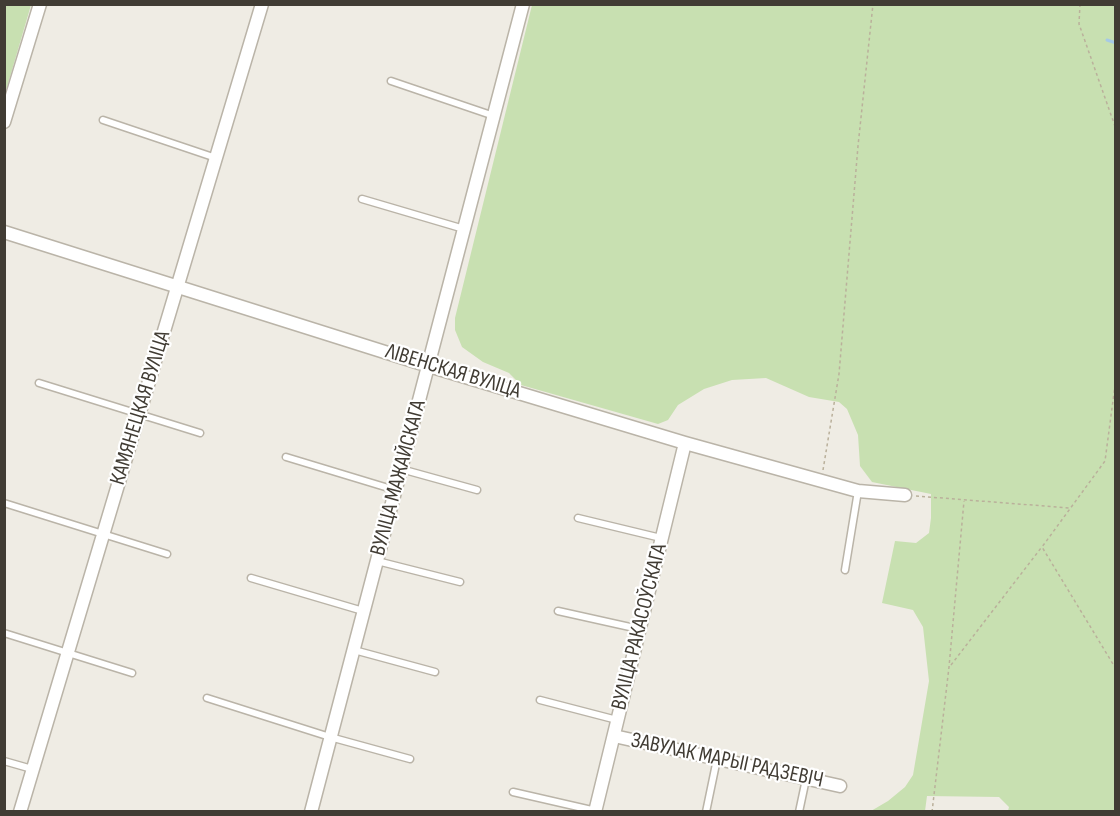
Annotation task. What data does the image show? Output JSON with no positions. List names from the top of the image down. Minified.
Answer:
{"streets":{"street":["ЛІВЕНСКАЯ ВУЛІЦА","КАМЯНЕЦКАЯ ВУЛІЦА","ВУЛІЦА МАЖАЙСКАГА","ВУЛІЦА РАКАСОЎСКАГА","ЗАВУЛАК МАРЫІ РАДЗЕВІЧ"]},"crossings":[["ЛІВЕНСКАЯ ВУЛІЦА","КАМЯНЕЦКАЯ ВУЛІЦА"],["ЛІВЕНСКАЯ ВУЛІЦА","ВУЛІЦА МАЖАЙСКАГА"],["ЛІВЕНСКАЯ ВУЛІЦА","ВУЛІЦА РАКАСОЎСКАГА"],["ВУЛІЦА РАКАСОЎСКАГА","ЗАВУЛАК МАРЫІ РАДЗЕВІЧ"]]}
